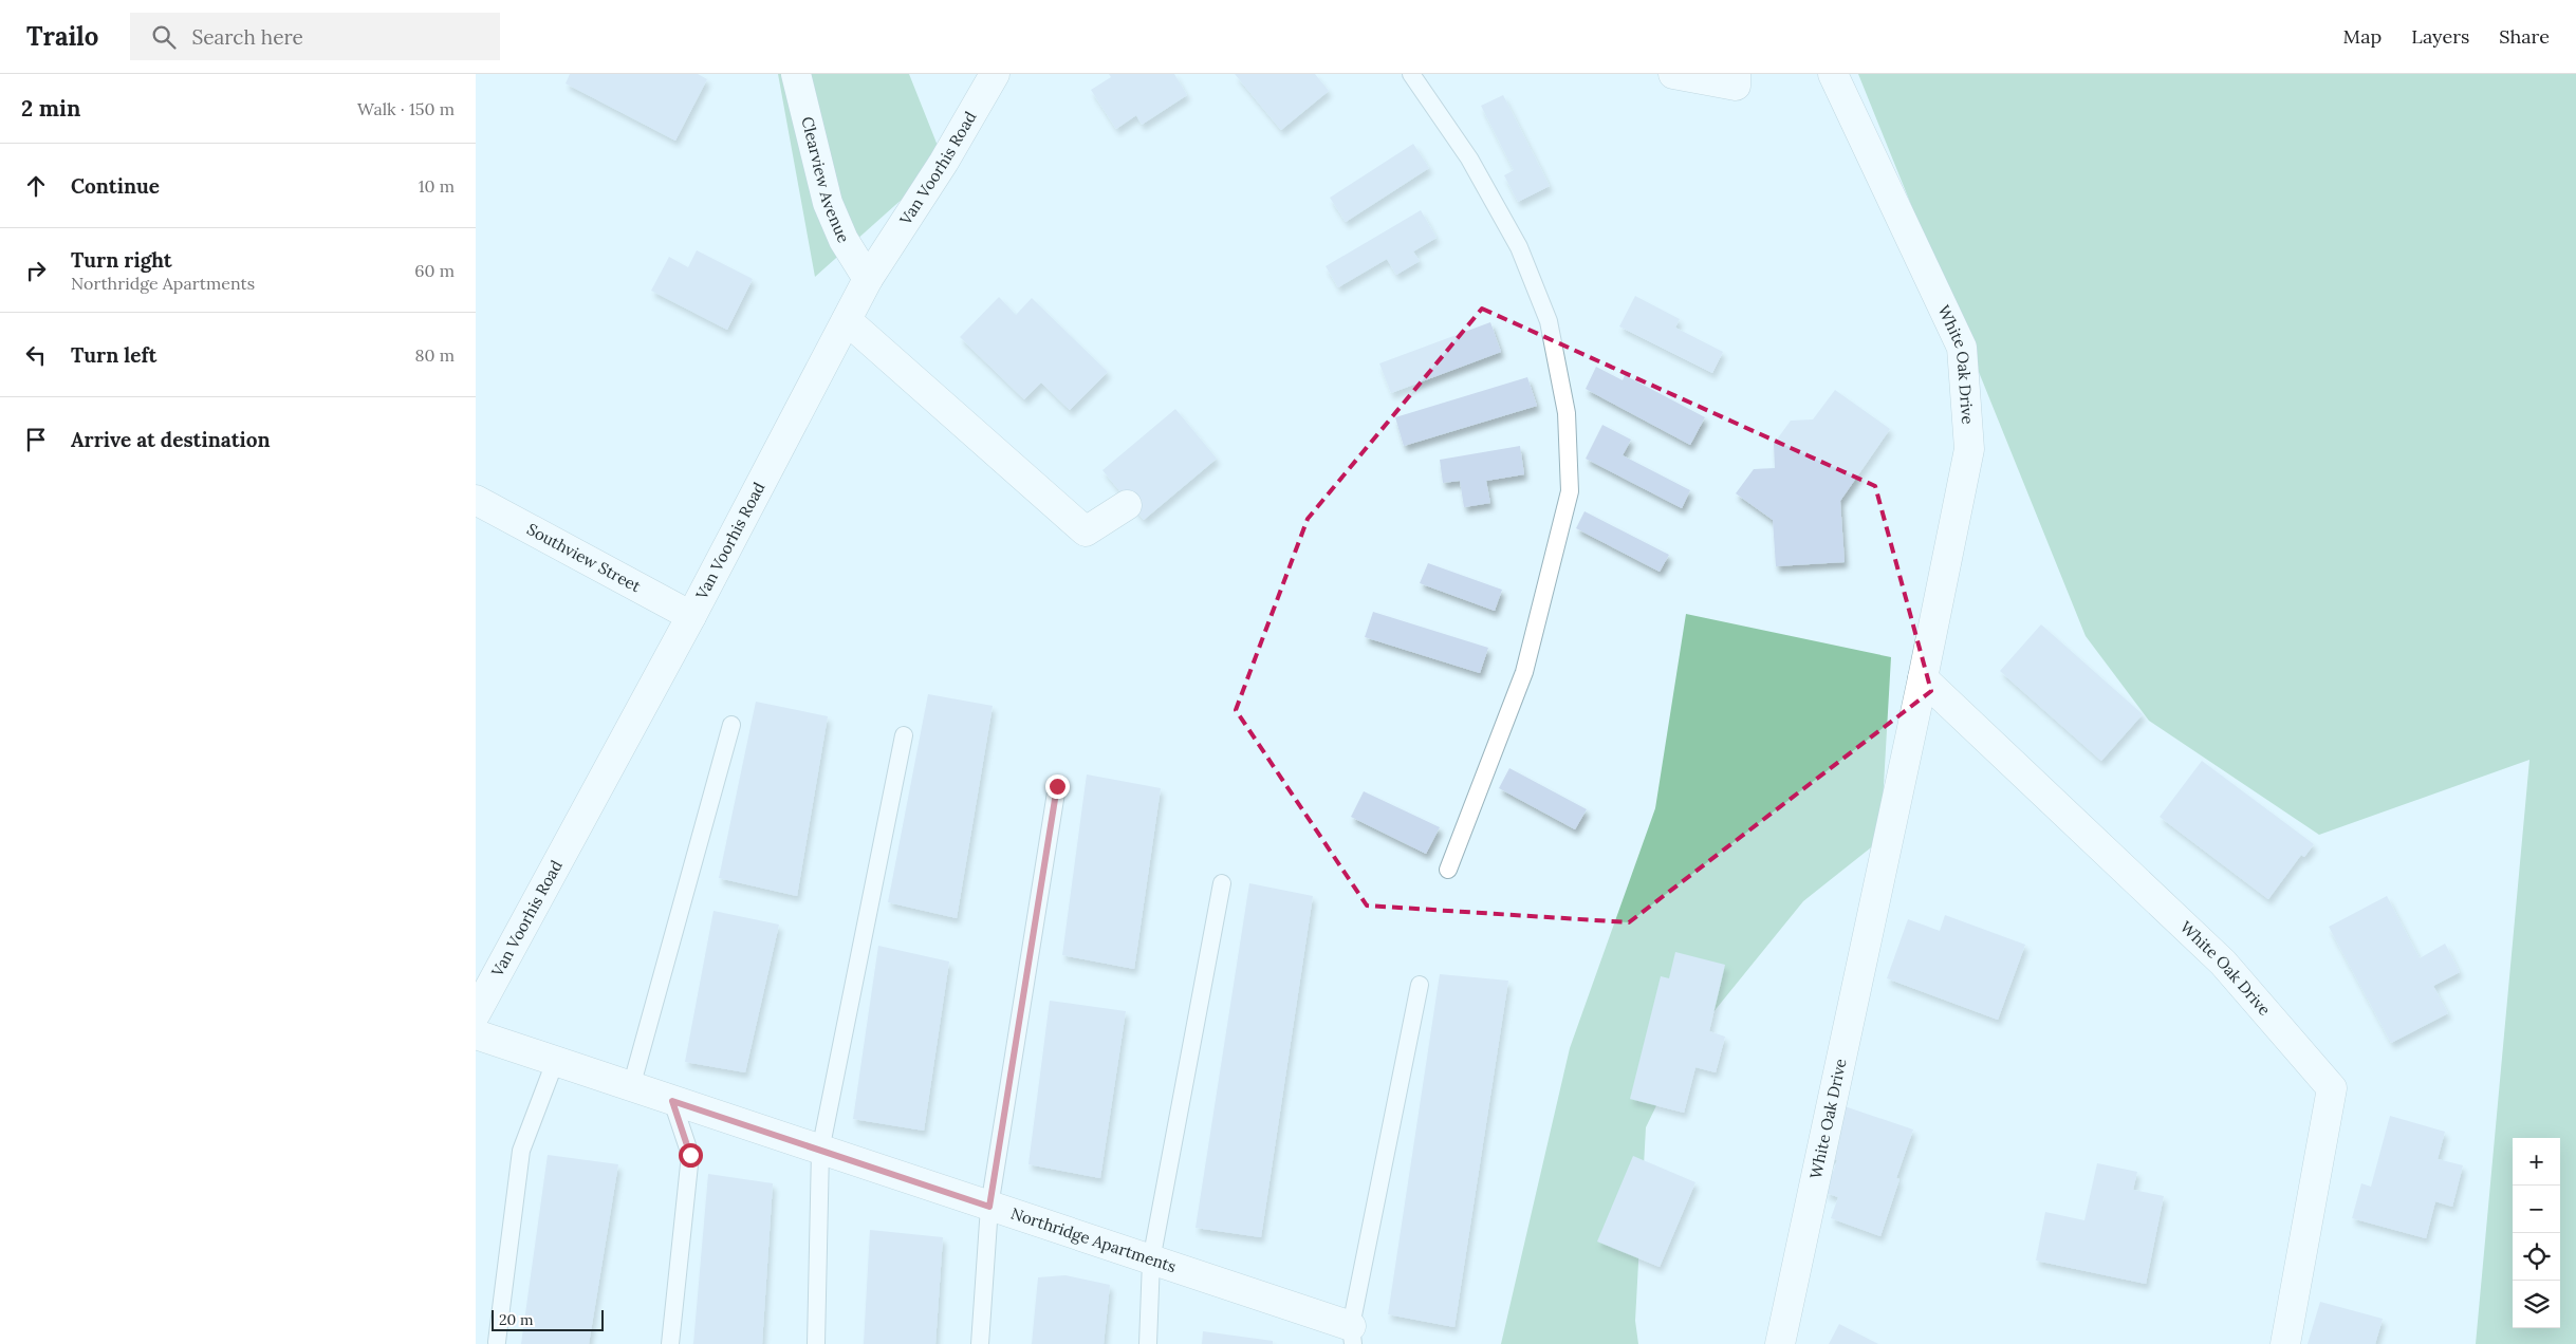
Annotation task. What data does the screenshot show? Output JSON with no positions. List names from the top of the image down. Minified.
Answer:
{"streets":{"street":["Van Voorhis Road","Clearview Avenue","White Oak Drive","Southview Street","Northridge Apartments"]},"crossings":[["Van Voorhis Road","Clearview Avenue"],["Van Voorhis Road","Southview Street"]],"scale_bar":"20 m","page":{"header":"Trailo","search":"Search here","nav":["Map","Layers","Share"],"heading":["2 min","Walk · 150 m"],"list":[["Continue","10 m"],["Turn right","Northridge Apartments","60 m"],["Turn left","80 m"],"Arrive at destination"],"map_buttons":["+","−"],"scale":"20 m"}}
